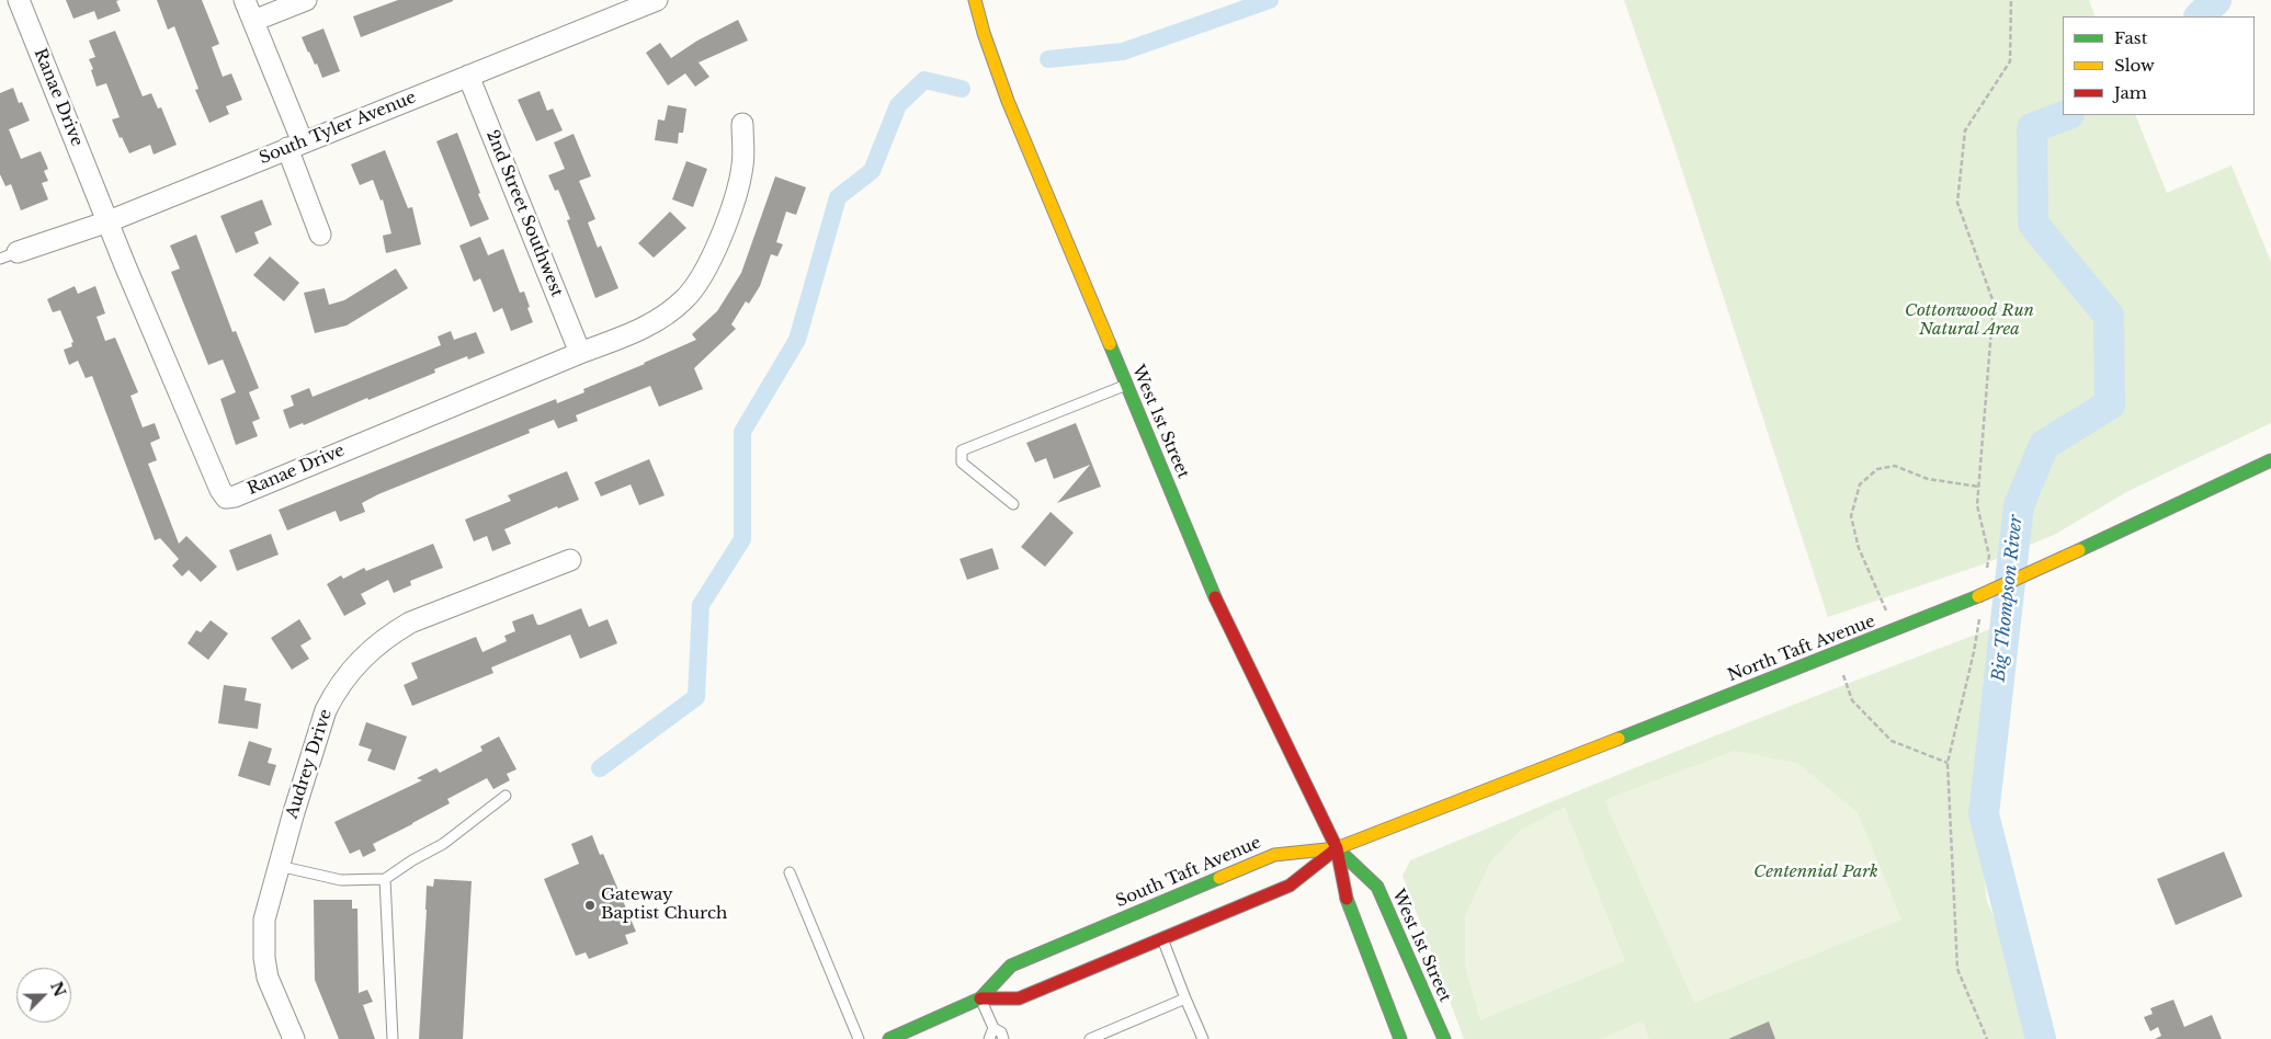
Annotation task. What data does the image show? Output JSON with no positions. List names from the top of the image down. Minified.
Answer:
{"streets":{"main road":["West 1st Street","North Taft Avenue","South Taft Avenue"],"street":["Ranae Drive","South Tyler Avenue","2nd Street Southwest","Audrey Drive"]},"crossings":[["Ranae Drive","South Tyler Avenue"],["Ranae Drive","2nd Street Southwest"],["South Tyler Avenue","2nd Street Southwest"],["West 1st Street","North Taft Avenue"],["West 1st Street","South Taft Avenue"],["North Taft Avenue","South Taft Avenue"]],"water":["Big Thompson River"],"parks":["Cottonwood Run Natural Area","Centennial Park"],"places":["Gateway Baptist Church"],"legend":["Fast","Slow","Jam"],"north":"top right"}
